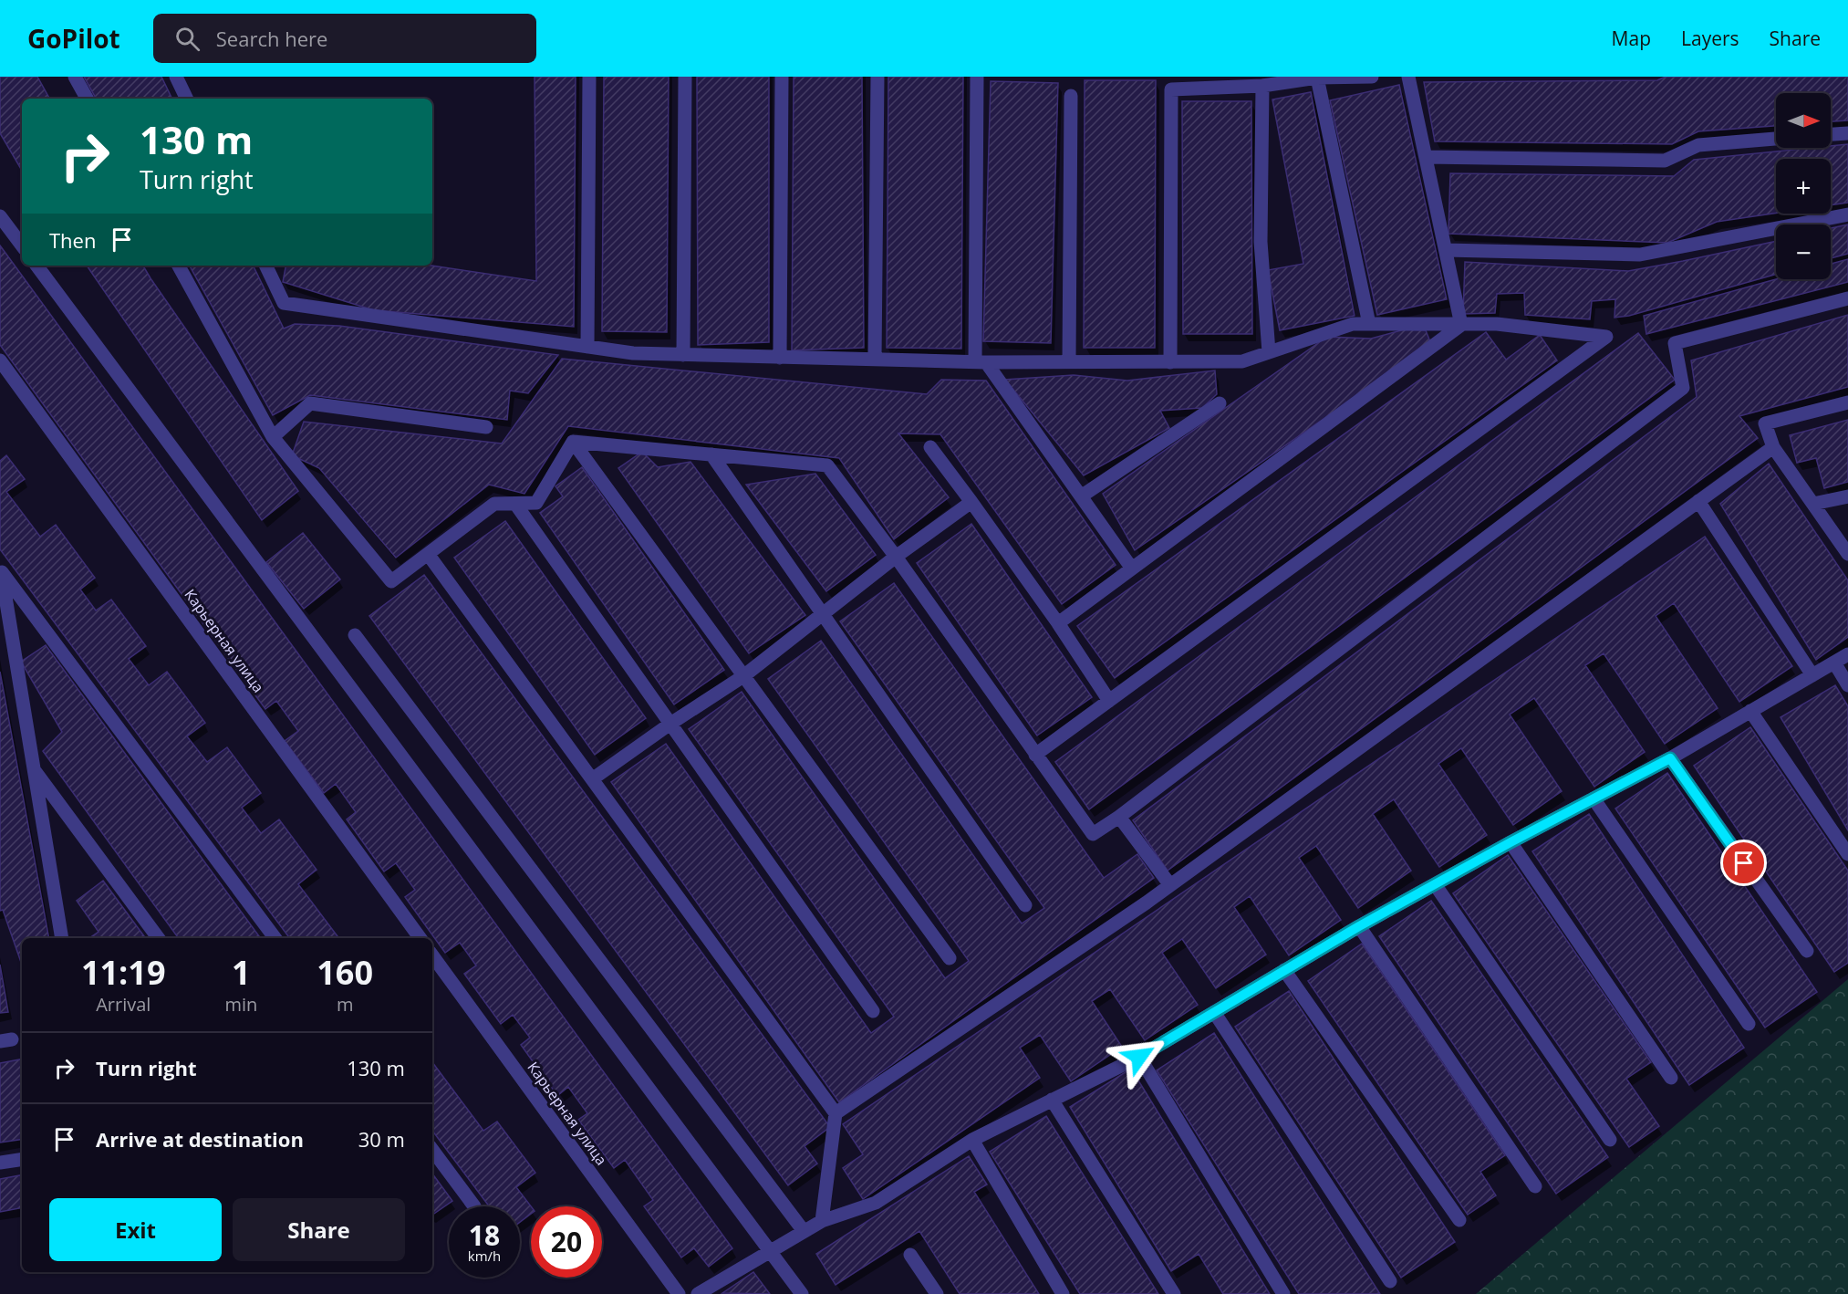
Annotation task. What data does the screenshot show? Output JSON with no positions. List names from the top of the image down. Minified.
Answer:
{"streets":{"lane":["Карьерная улица"]},"north":"right","page":{"header":"GoPilot","search":"Search here","nav":["Map","Layers","Share"],"map_buttons":["+","−"],"turn":["130 m","Turn right"],"then":"Then","eta":["11:19","Arrival","1","min","160","m"],"list":[{"name":"Turn right","value":"130 m"},{"name":"Arrive at destination","value":"30 m"}],"buttons":["Exit","Share"],"speed":"18 km/h","limit":"20"}}
